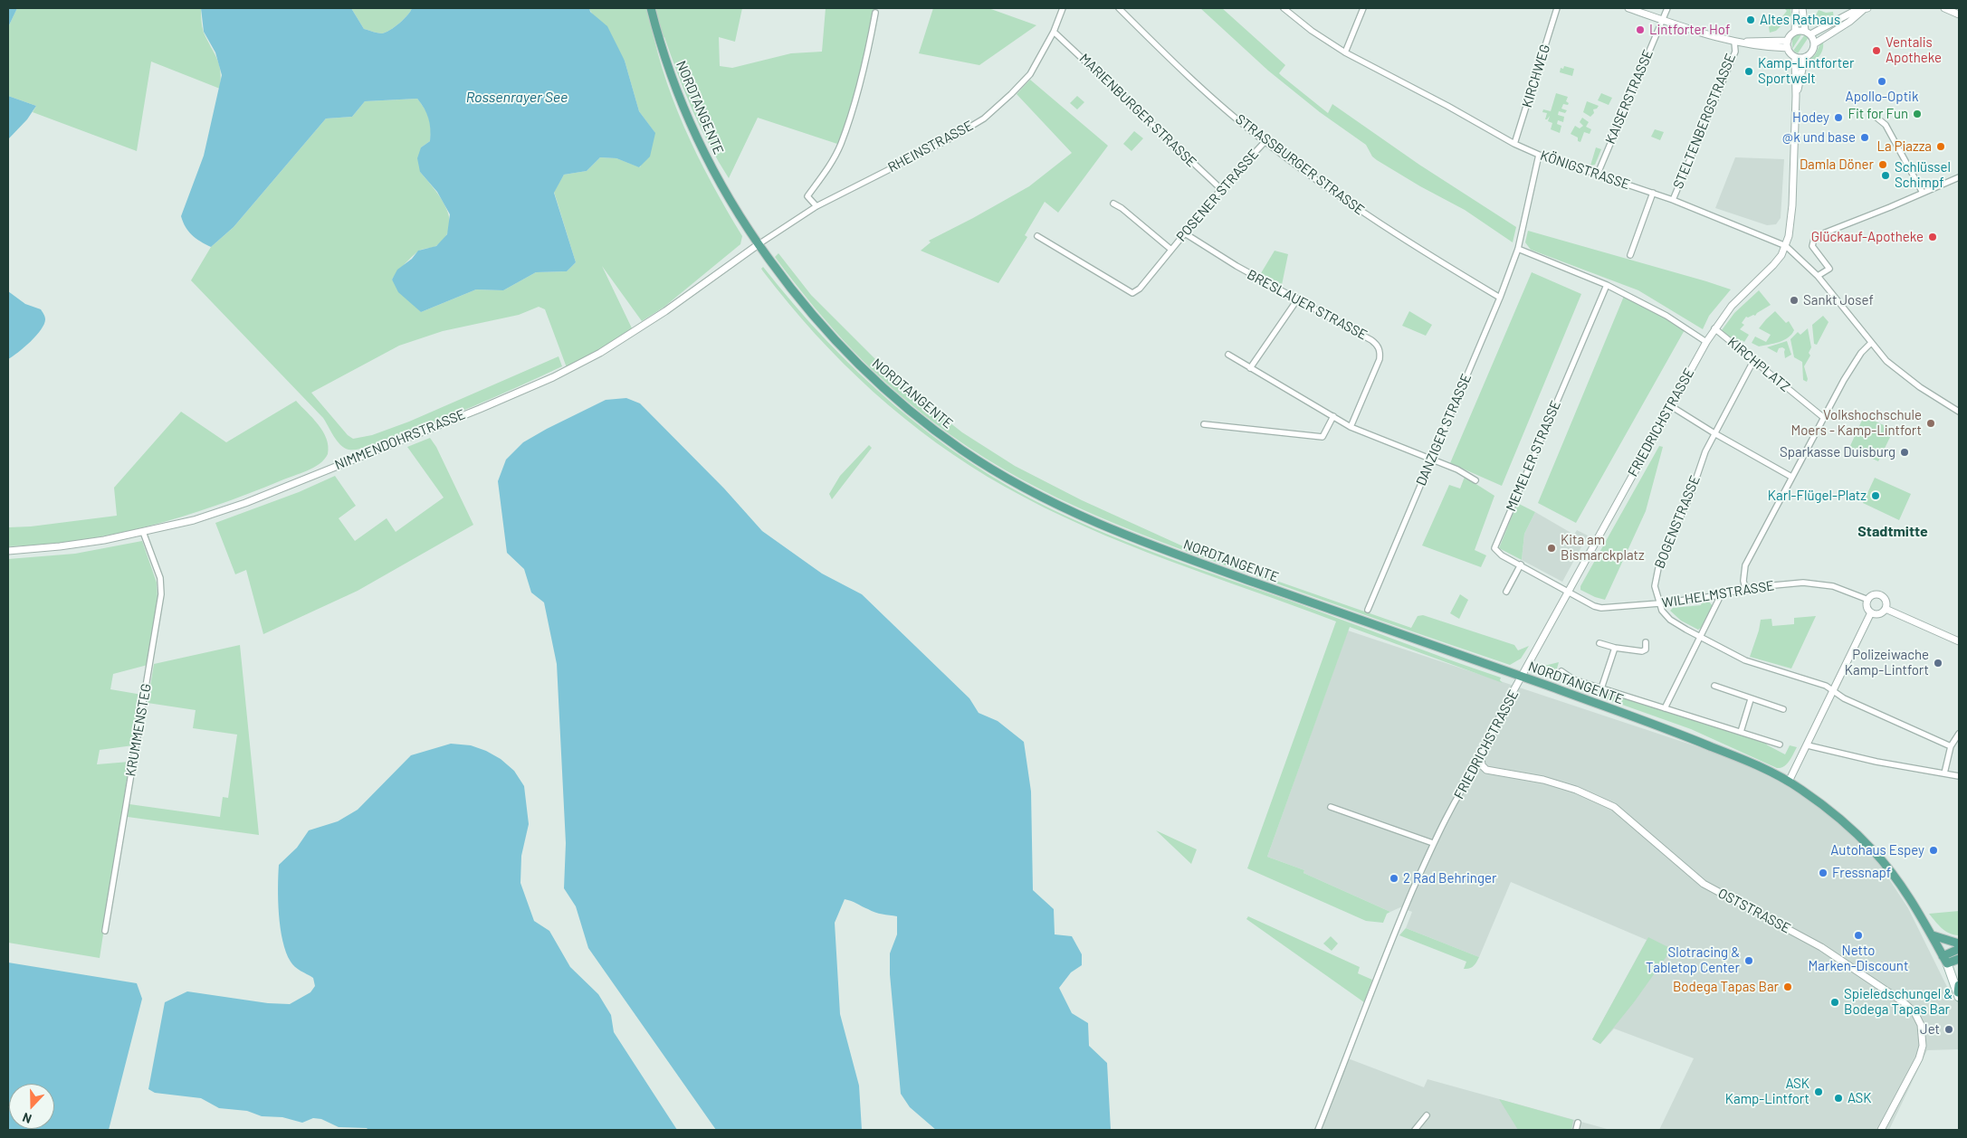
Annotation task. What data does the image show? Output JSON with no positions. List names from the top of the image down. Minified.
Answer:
{"streets":{"main road":["NORDTANGENTE"],"street":["KIRCHWEG","KAISERSTRASSE","MARIENBURGER STRASSE","STELTENBERGSTRASSE","RHEINSTRASSE","STRASSBURGER STRASSE","KÖNIGSTRASSE","POSENER STRASSE","BRESLAUER STRASSE","KIRCHPLATZ","FRIEDRICHSTRASSE","DANZIGER STRASSE","NIMMENDOHRSTRASSE","MEMELER STRASSE","BOGENSTRASSE","WILHELMSTRASSE","KRUMMENSTEG","OSTSTRASSE"]},"crossings":[["KIRCHWEG","KÖNIGSTRASSE"],["KAISERSTRASSE","KÖNIGSTRASSE"],["NORDTANGENTE","RHEINSTRASSE"],["NORDTANGENTE","FRIEDRICHSTRASSE"],["NORDTANGENTE","NIMMENDOHRSTRASSE"],["MARIENBURGER STRASSE","RHEINSTRASSE"],["MARIENBURGER STRASSE","POSENER STRASSE"],["STELTENBERGSTRASSE","KÖNIGSTRASSE"],["RHEINSTRASSE","NIMMENDOHRSTRASSE"],["STRASSBURGER STRASSE","POSENER STRASSE"],["STRASSBURGER STRASSE","DANZIGER STRASSE"],["KÖNIGSTRASSE","FRIEDRICHSTRASSE"],["KÖNIGSTRASSE","DANZIGER STRASSE"],["POSENER STRASSE","BRESLAUER STRASSE"],["KIRCHPLATZ","FRIEDRICHSTRASSE"],["KIRCHPLATZ","BOGENSTRASSE"],["FRIEDRICHSTRASSE","MEMELER STRASSE"],["FRIEDRICHSTRASSE","WILHELMSTRASSE"],["FRIEDRICHSTRASSE","OSTSTRASSE"],["NIMMENDOHRSTRASSE","KRUMMENSTEG"],["MEMELER STRASSE","WILHELMSTRASSE"],["BOGENSTRASSE","WILHELMSTRASSE"]],"districts":["Stadtmitte"],"water":["Rossenrayer See"],"places":["Altes Rathaus","Lintforter Hof","Ventalis Apotheke","Kamp-Lintforter Sportwelt","Apollo-Optik","Fit for Fun","Hodey","@k und base","La Piazza","Damla Döner","Schlüssel Schimpf","Glückauf-Apotheke","Sankt Josef","Volkshochschule Moers - Kamp-Lintfort","Sparkasse Duisburg","Karl-Flügel-Platz","Kita am Bismarckplatz","Polizeiwache Kamp-Lintfort","Autohaus Espey","Fressnapf","2 Rad Behringer","Netto Marken-Discount","Slotracing & Tabletop Center","Bodega Tapas Bar","Spieledschungel & Bodega Tapas Bar","Jet","ASK Kamp-Lintfort","ASK"],"north":"bottom"}
